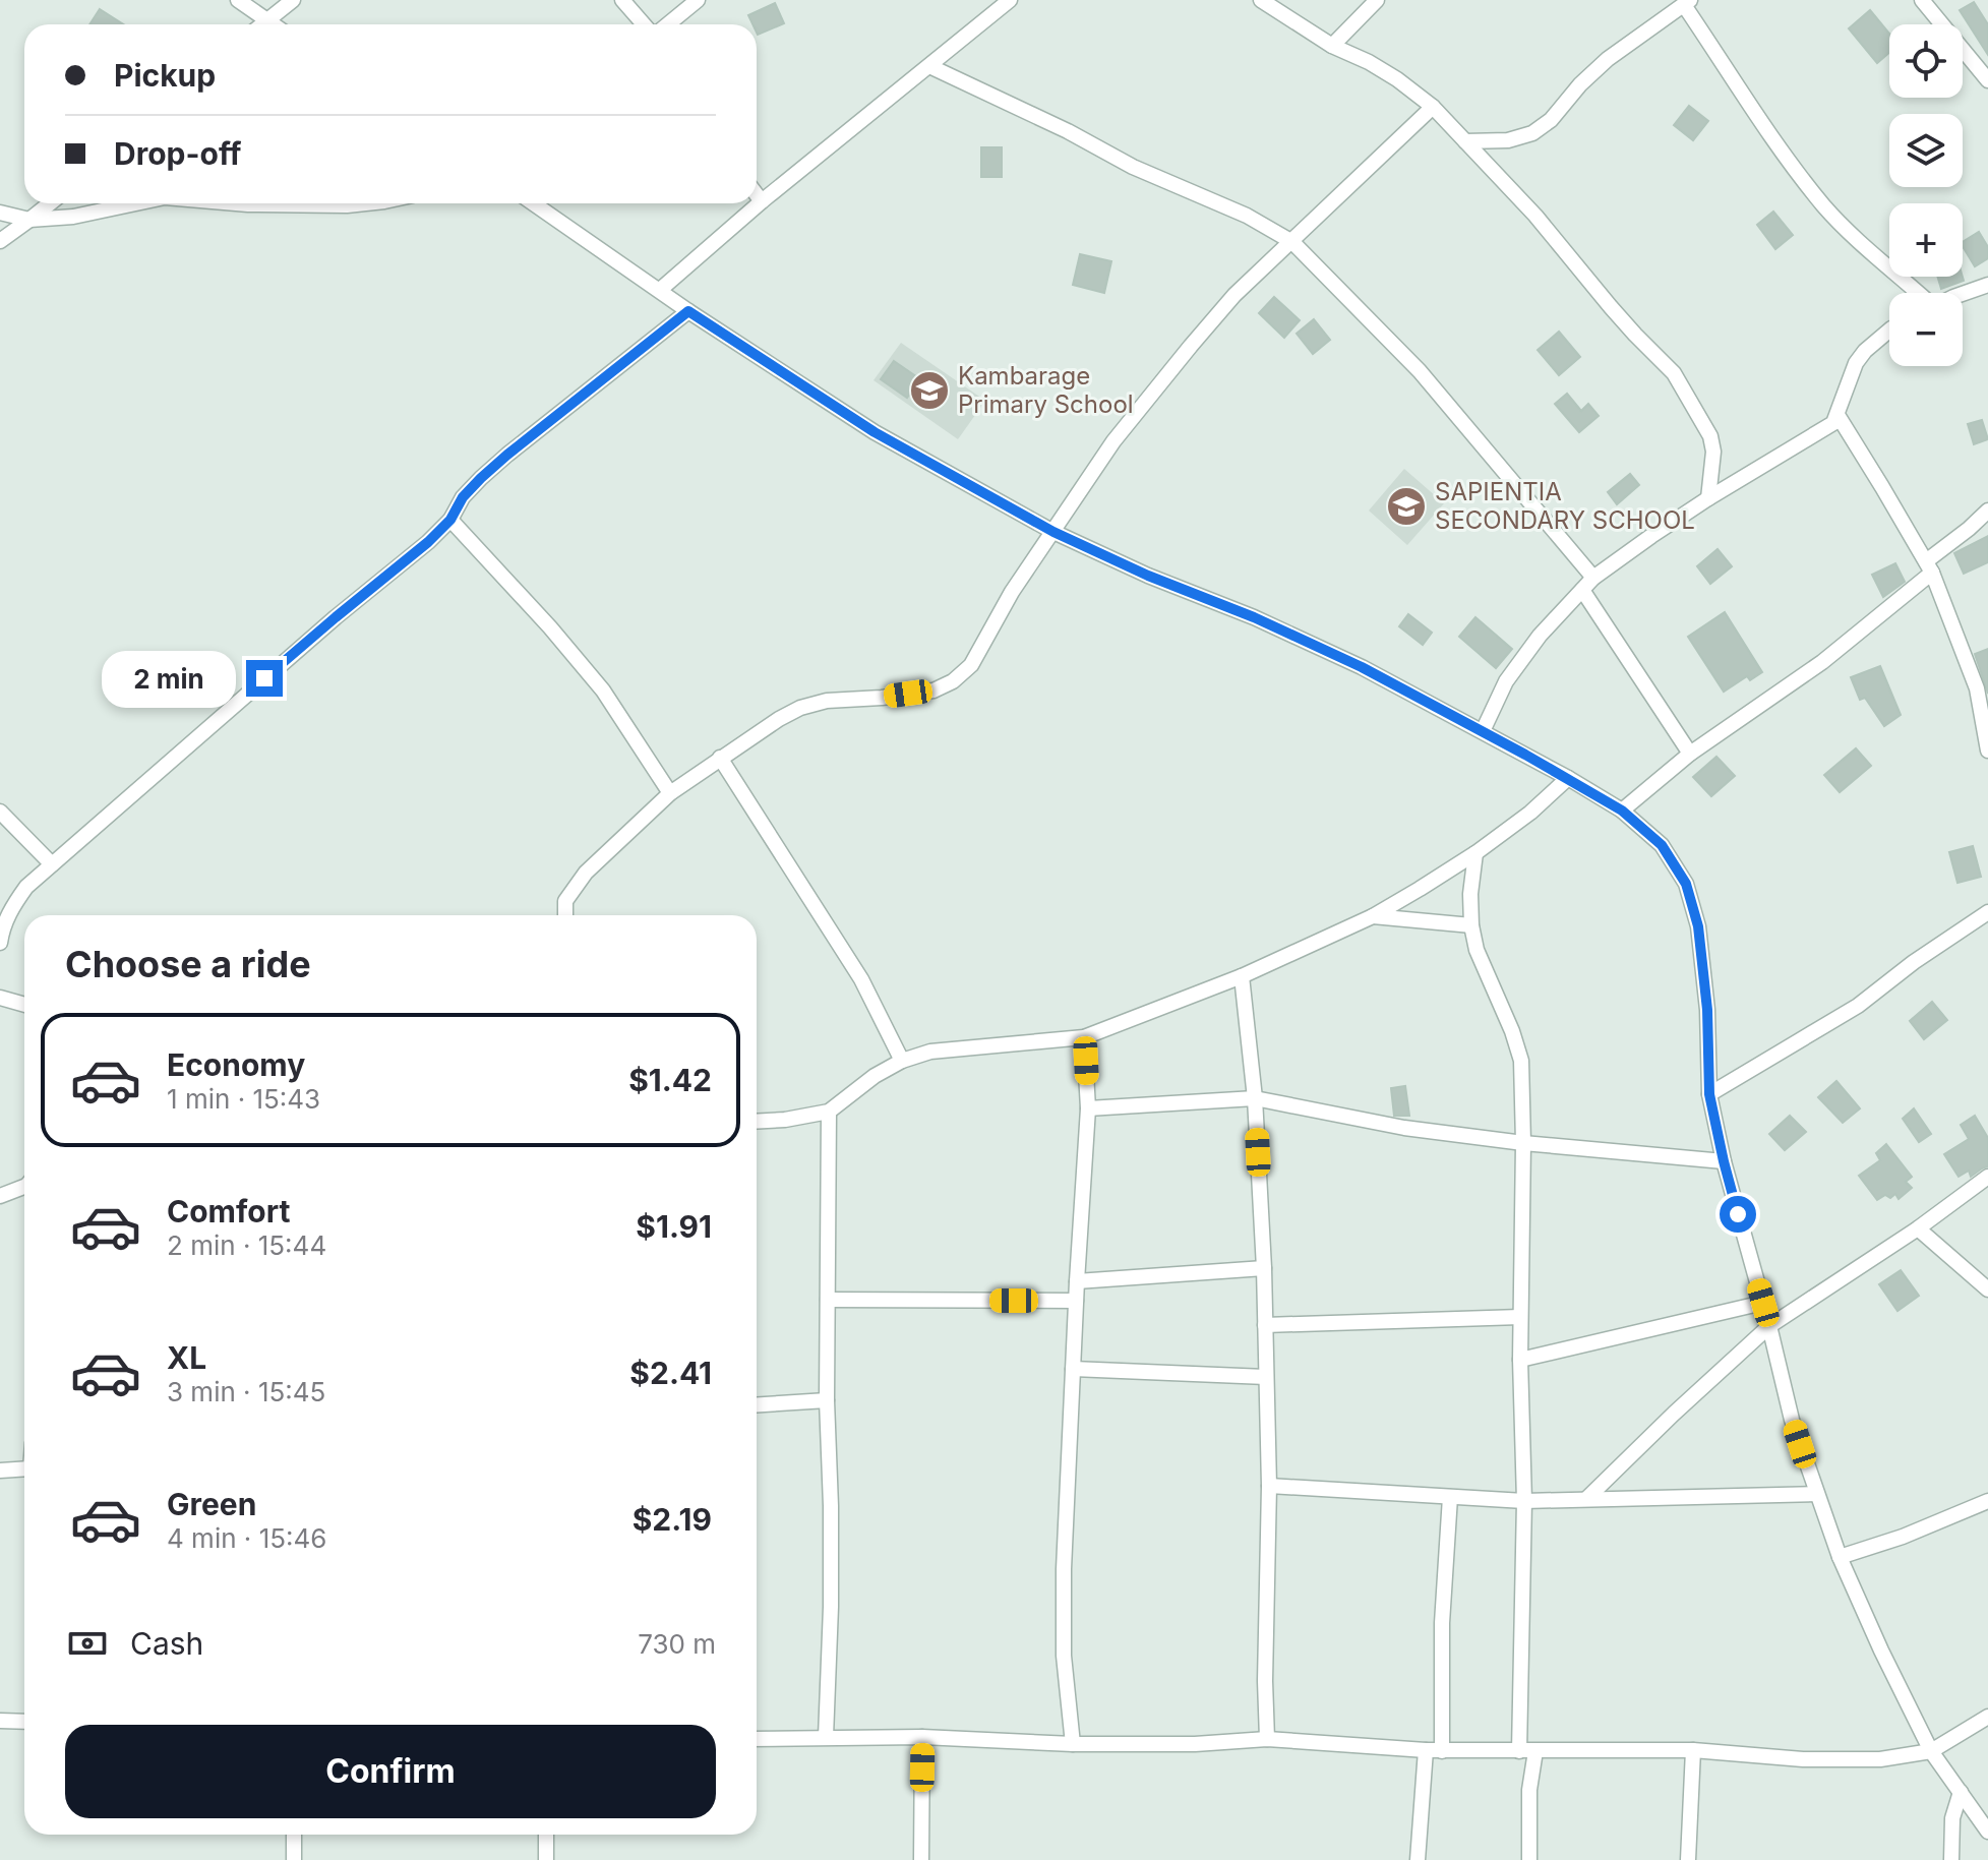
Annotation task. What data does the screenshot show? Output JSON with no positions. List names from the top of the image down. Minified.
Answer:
{"places":{"school or university":["Kambarage Primary School","SAPIENTIA SECONDARY SCHOOL"]},"page":{"map_buttons":["+","−"],"banner":["Pickup","Drop-off"],"bubble":"2 min","heading":"Choose a ride","list":[{"name":"Economy","note":"1 min · 15:43","value":"$1.42"},{"name":"Comfort","note":"2 min · 15:44","value":"$1.91"},{"name":"XL","note":"3 min · 15:45","value":"$2.41"},{"name":"Green","note":"4 min · 15:46","value":"$2.19"}],"pay":["Cash","730 m"],"buttons":"Confirm"}}
